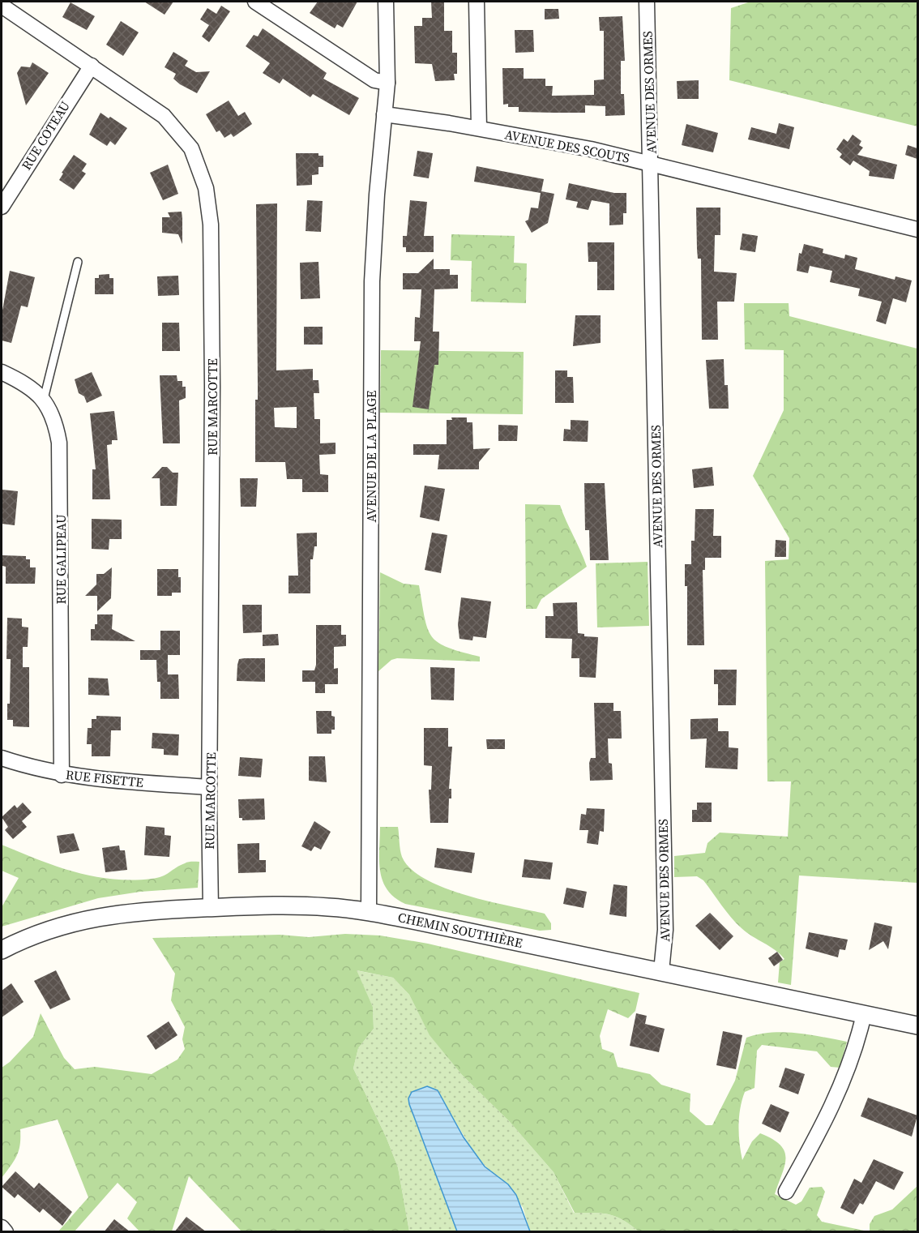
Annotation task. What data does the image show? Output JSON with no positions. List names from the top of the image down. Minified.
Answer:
{"streets":{"street":["AVENUE DES ORMES","RUE COTEAU","AVENUE DES SCOUTS","RUE MARCOTTE","AVENUE DE LA PLAGE","RUE GALIPEAU","RUE FISETTE","CHEMIN SOUTHIÈRE"]},"crossings":[["AVENUE DES ORMES","AVENUE DES SCOUTS"],["AVENUE DES ORMES","CHEMIN SOUTHIÈRE"],["RUE COTEAU","RUE MARCOTTE"],["AVENUE DES SCOUTS","AVENUE DE LA PLAGE"],["RUE MARCOTTE","RUE FISETTE"],["RUE MARCOTTE","CHEMIN SOUTHIÈRE"],["AVENUE DE LA PLAGE","CHEMIN SOUTHIÈRE"],["RUE GALIPEAU","RUE FISETTE"]]}
